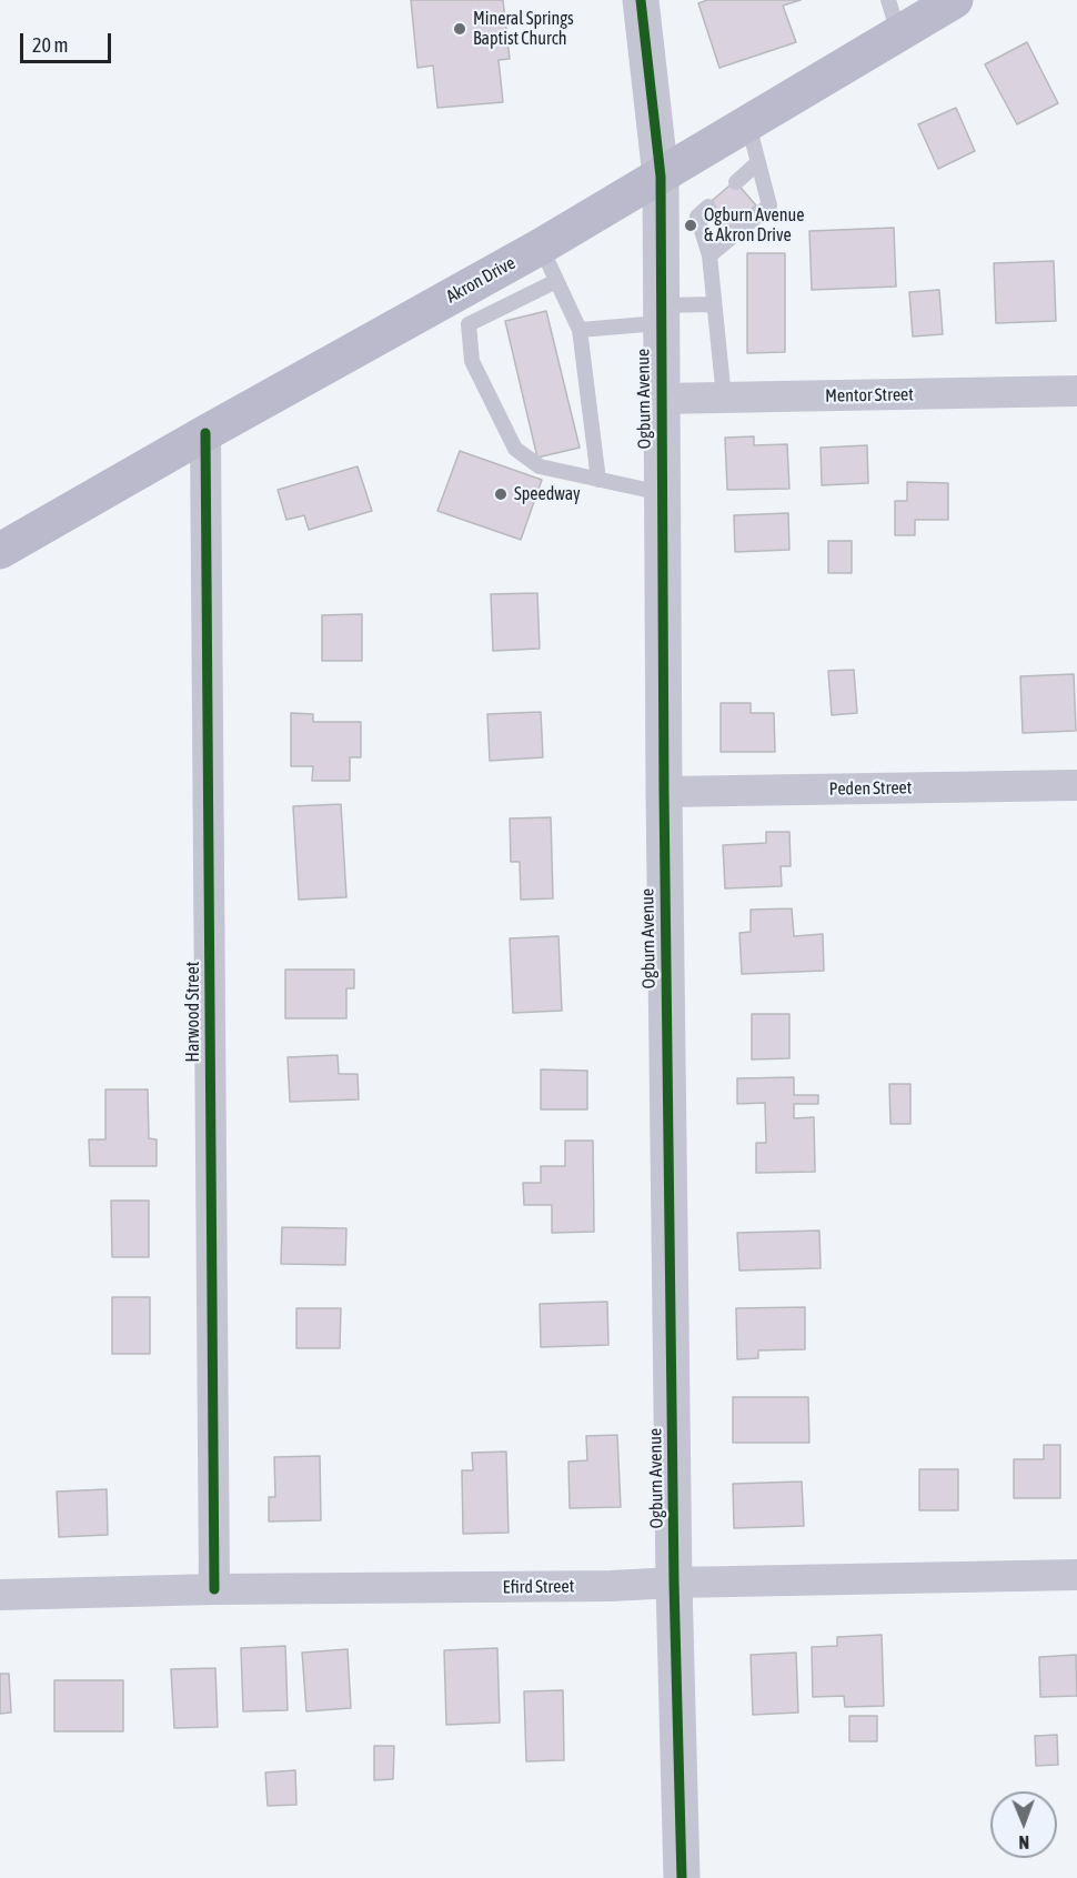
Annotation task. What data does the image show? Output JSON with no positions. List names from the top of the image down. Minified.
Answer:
{"streets":{"main road":["Akron Drive"],"street":["Mentor Street","Ogburn Avenue","Peden Street","Harwood Street","Efird Street"]},"crossings":[["Akron Drive","Ogburn Avenue"],["Akron Drive","Harwood Street"],["Mentor Street","Ogburn Avenue"],["Ogburn Avenue","Peden Street"],["Ogburn Avenue","Efird Street"],["Harwood Street","Efird Street"]],"places":["Mineral Springs Baptist Church","Ogburn Avenue & Akron Drive","Speedway"],"scale_bar":"20 m","north":"bottom"}
